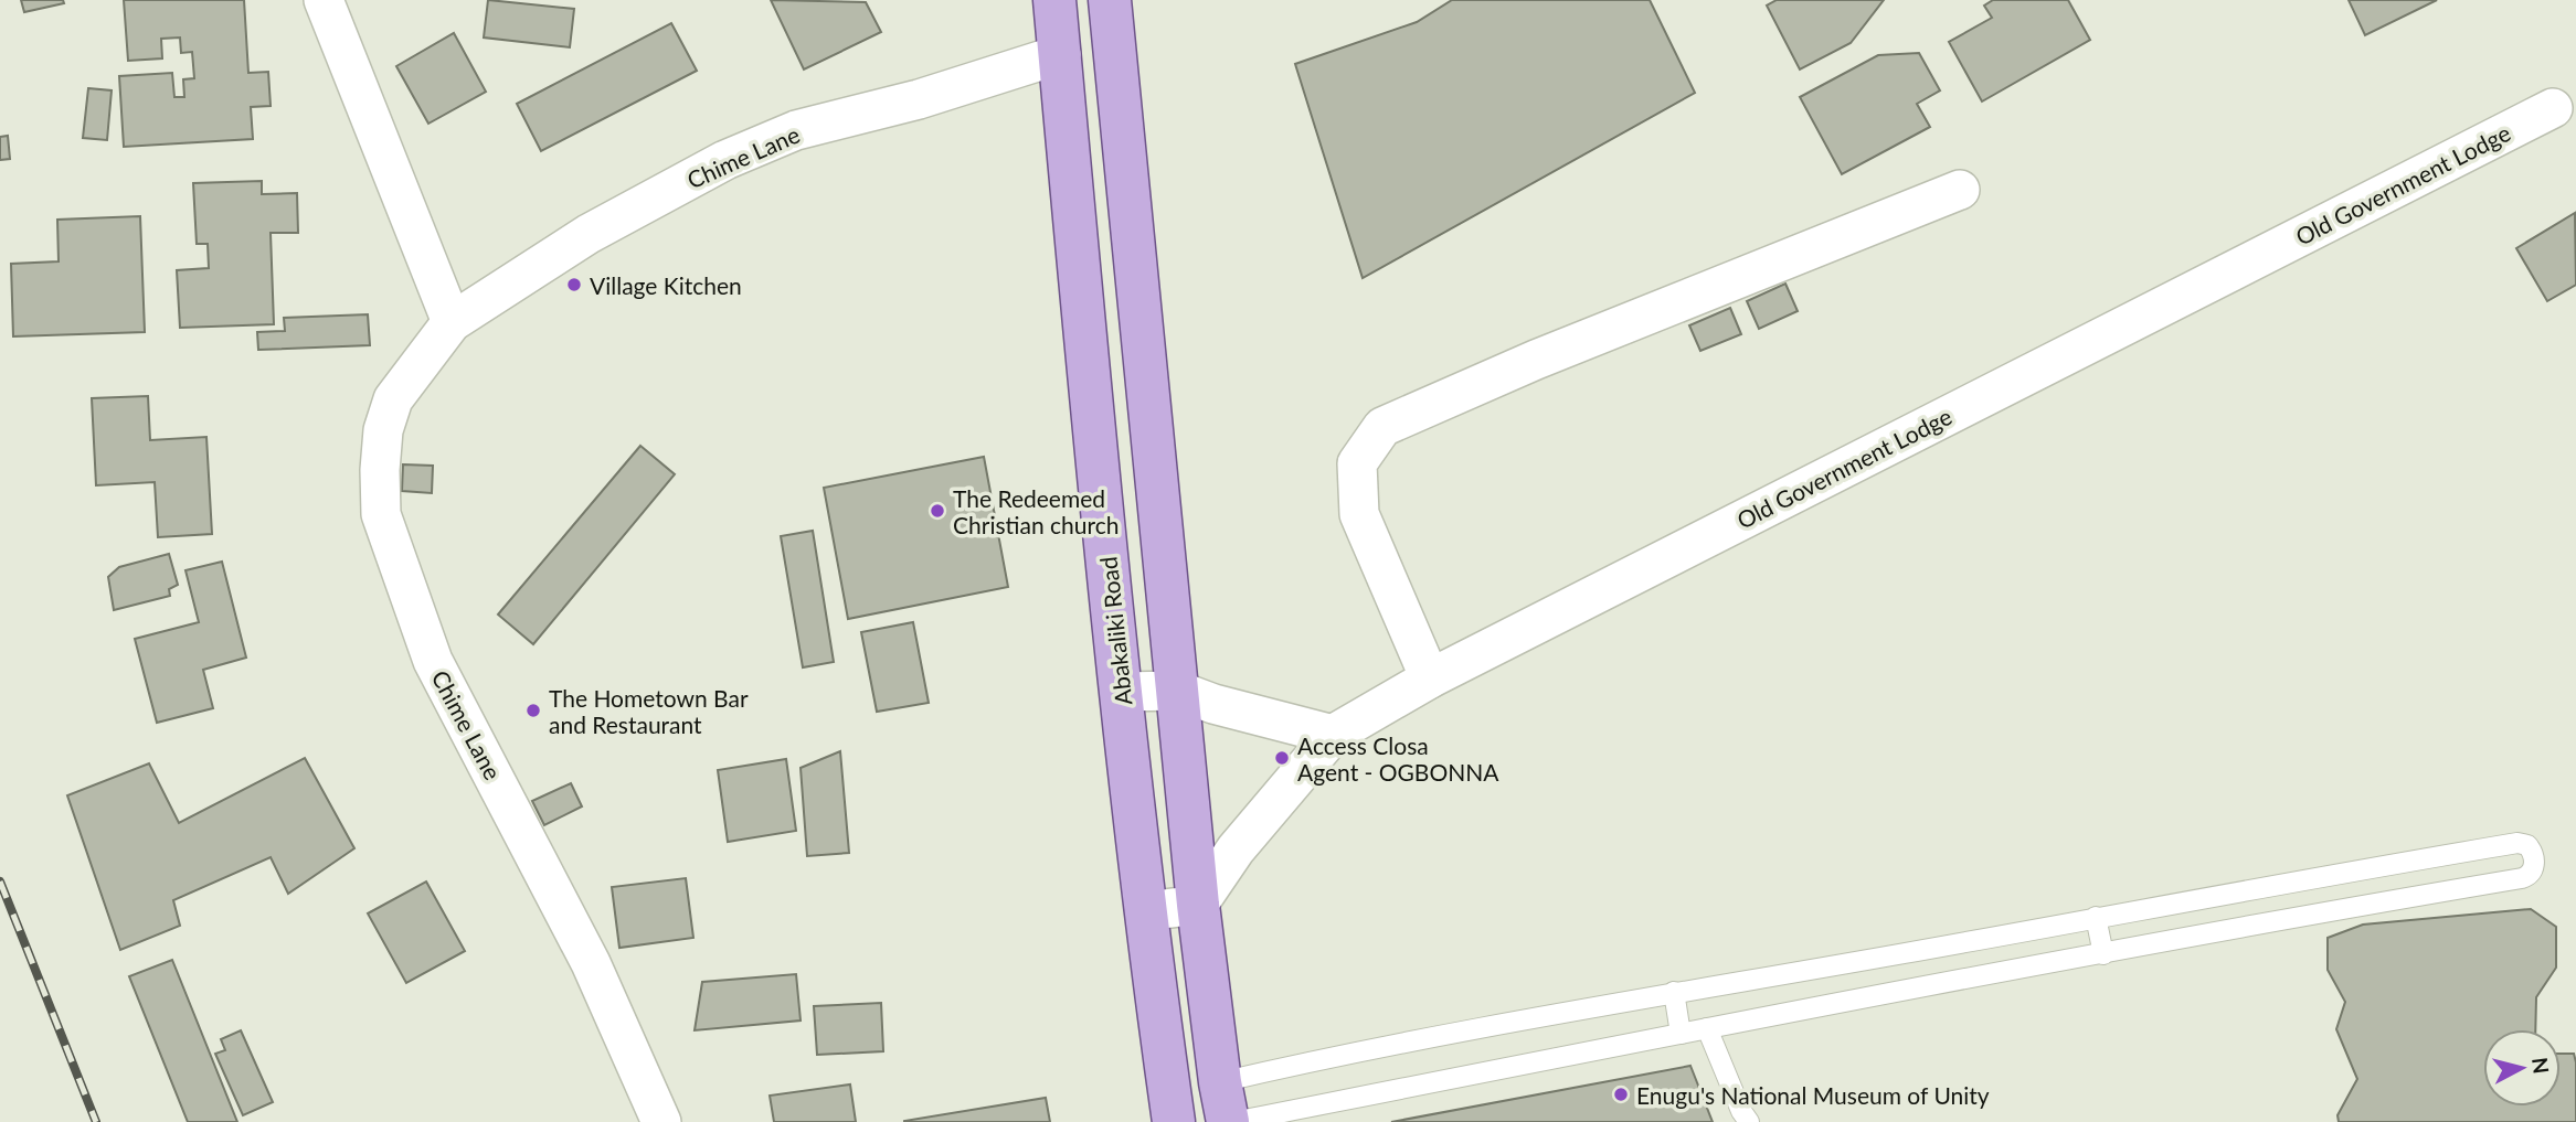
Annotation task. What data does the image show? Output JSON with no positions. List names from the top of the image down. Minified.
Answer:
{"streets":{"main road":["Abakaliki Road"],"street":["Chime Lane","Old Government Lodge"]},"crossings":[["Chime Lane","Abakaliki Road"]],"places":["Village Kitchen","The Redeemed Christian church","The Hometown Bar and Restaurant","Access Closa Agent - OGBONNA","Enugu's National Museum of Unity"],"north":"right"}
